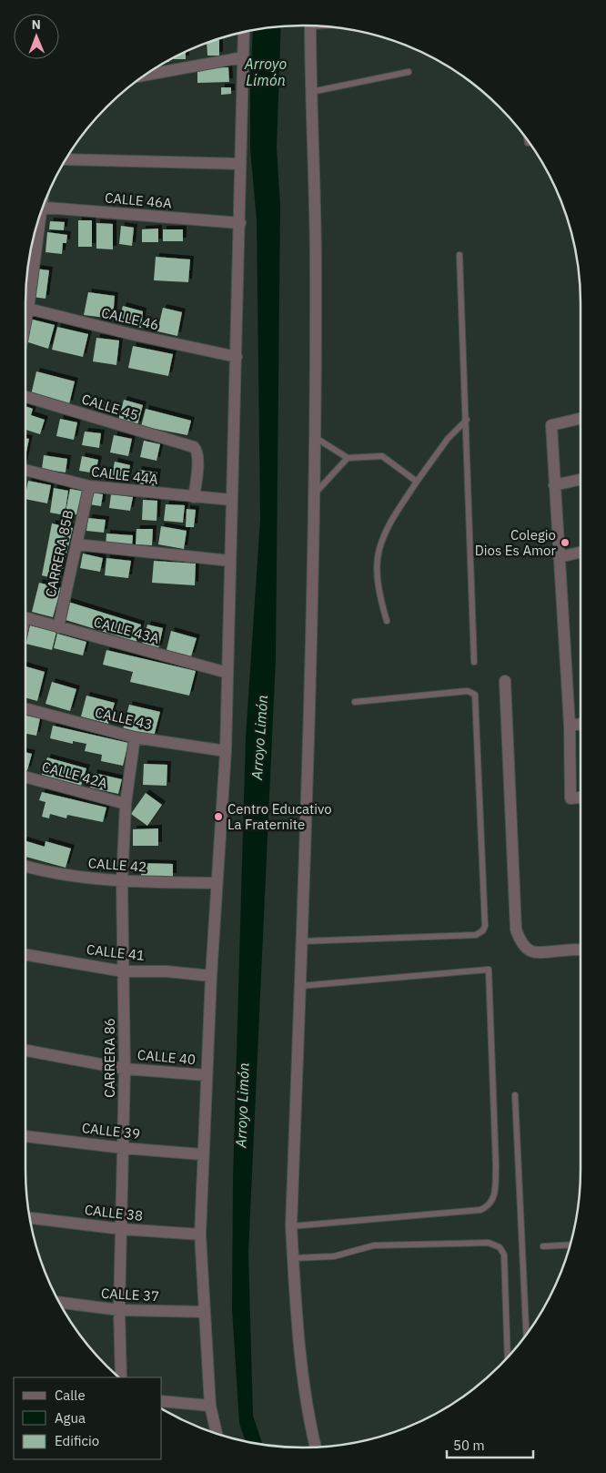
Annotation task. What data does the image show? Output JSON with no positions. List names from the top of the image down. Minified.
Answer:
{"streets":{"street":["CALLE 46A","CALLE 46","CALLE 45","CALLE 44A","CARRERA 85B","CALLE 43A","CALLE 43","CALLE 42A","CALLE 42","CALLE 41","CALLE 40","CARRERA 86","CALLE 39","CALLE 38","CALLE 37"]},"crossings":[["CALLE 45","CALLE 44A"],["CALLE 44A","CARRERA 85B"],["CARRERA 85B","CALLE 43A"],["CALLE 43","CARRERA 86"],["CALLE 42A","CARRERA 86"],["CALLE 42","CARRERA 86"],["CALLE 41","CARRERA 86"],["CALLE 40","CARRERA 86"],["CARRERA 86","CALLE 39"],["CARRERA 86","CALLE 38"],["CARRERA 86","CALLE 37"]],"water":["Arroyo Limón"],"places":["Colegio Dios Es Amor","Centro Educativo La Fraternite"],"legend":["Calle","Agua","Edificio"],"scale_bar":"50 m","north":"top"}
